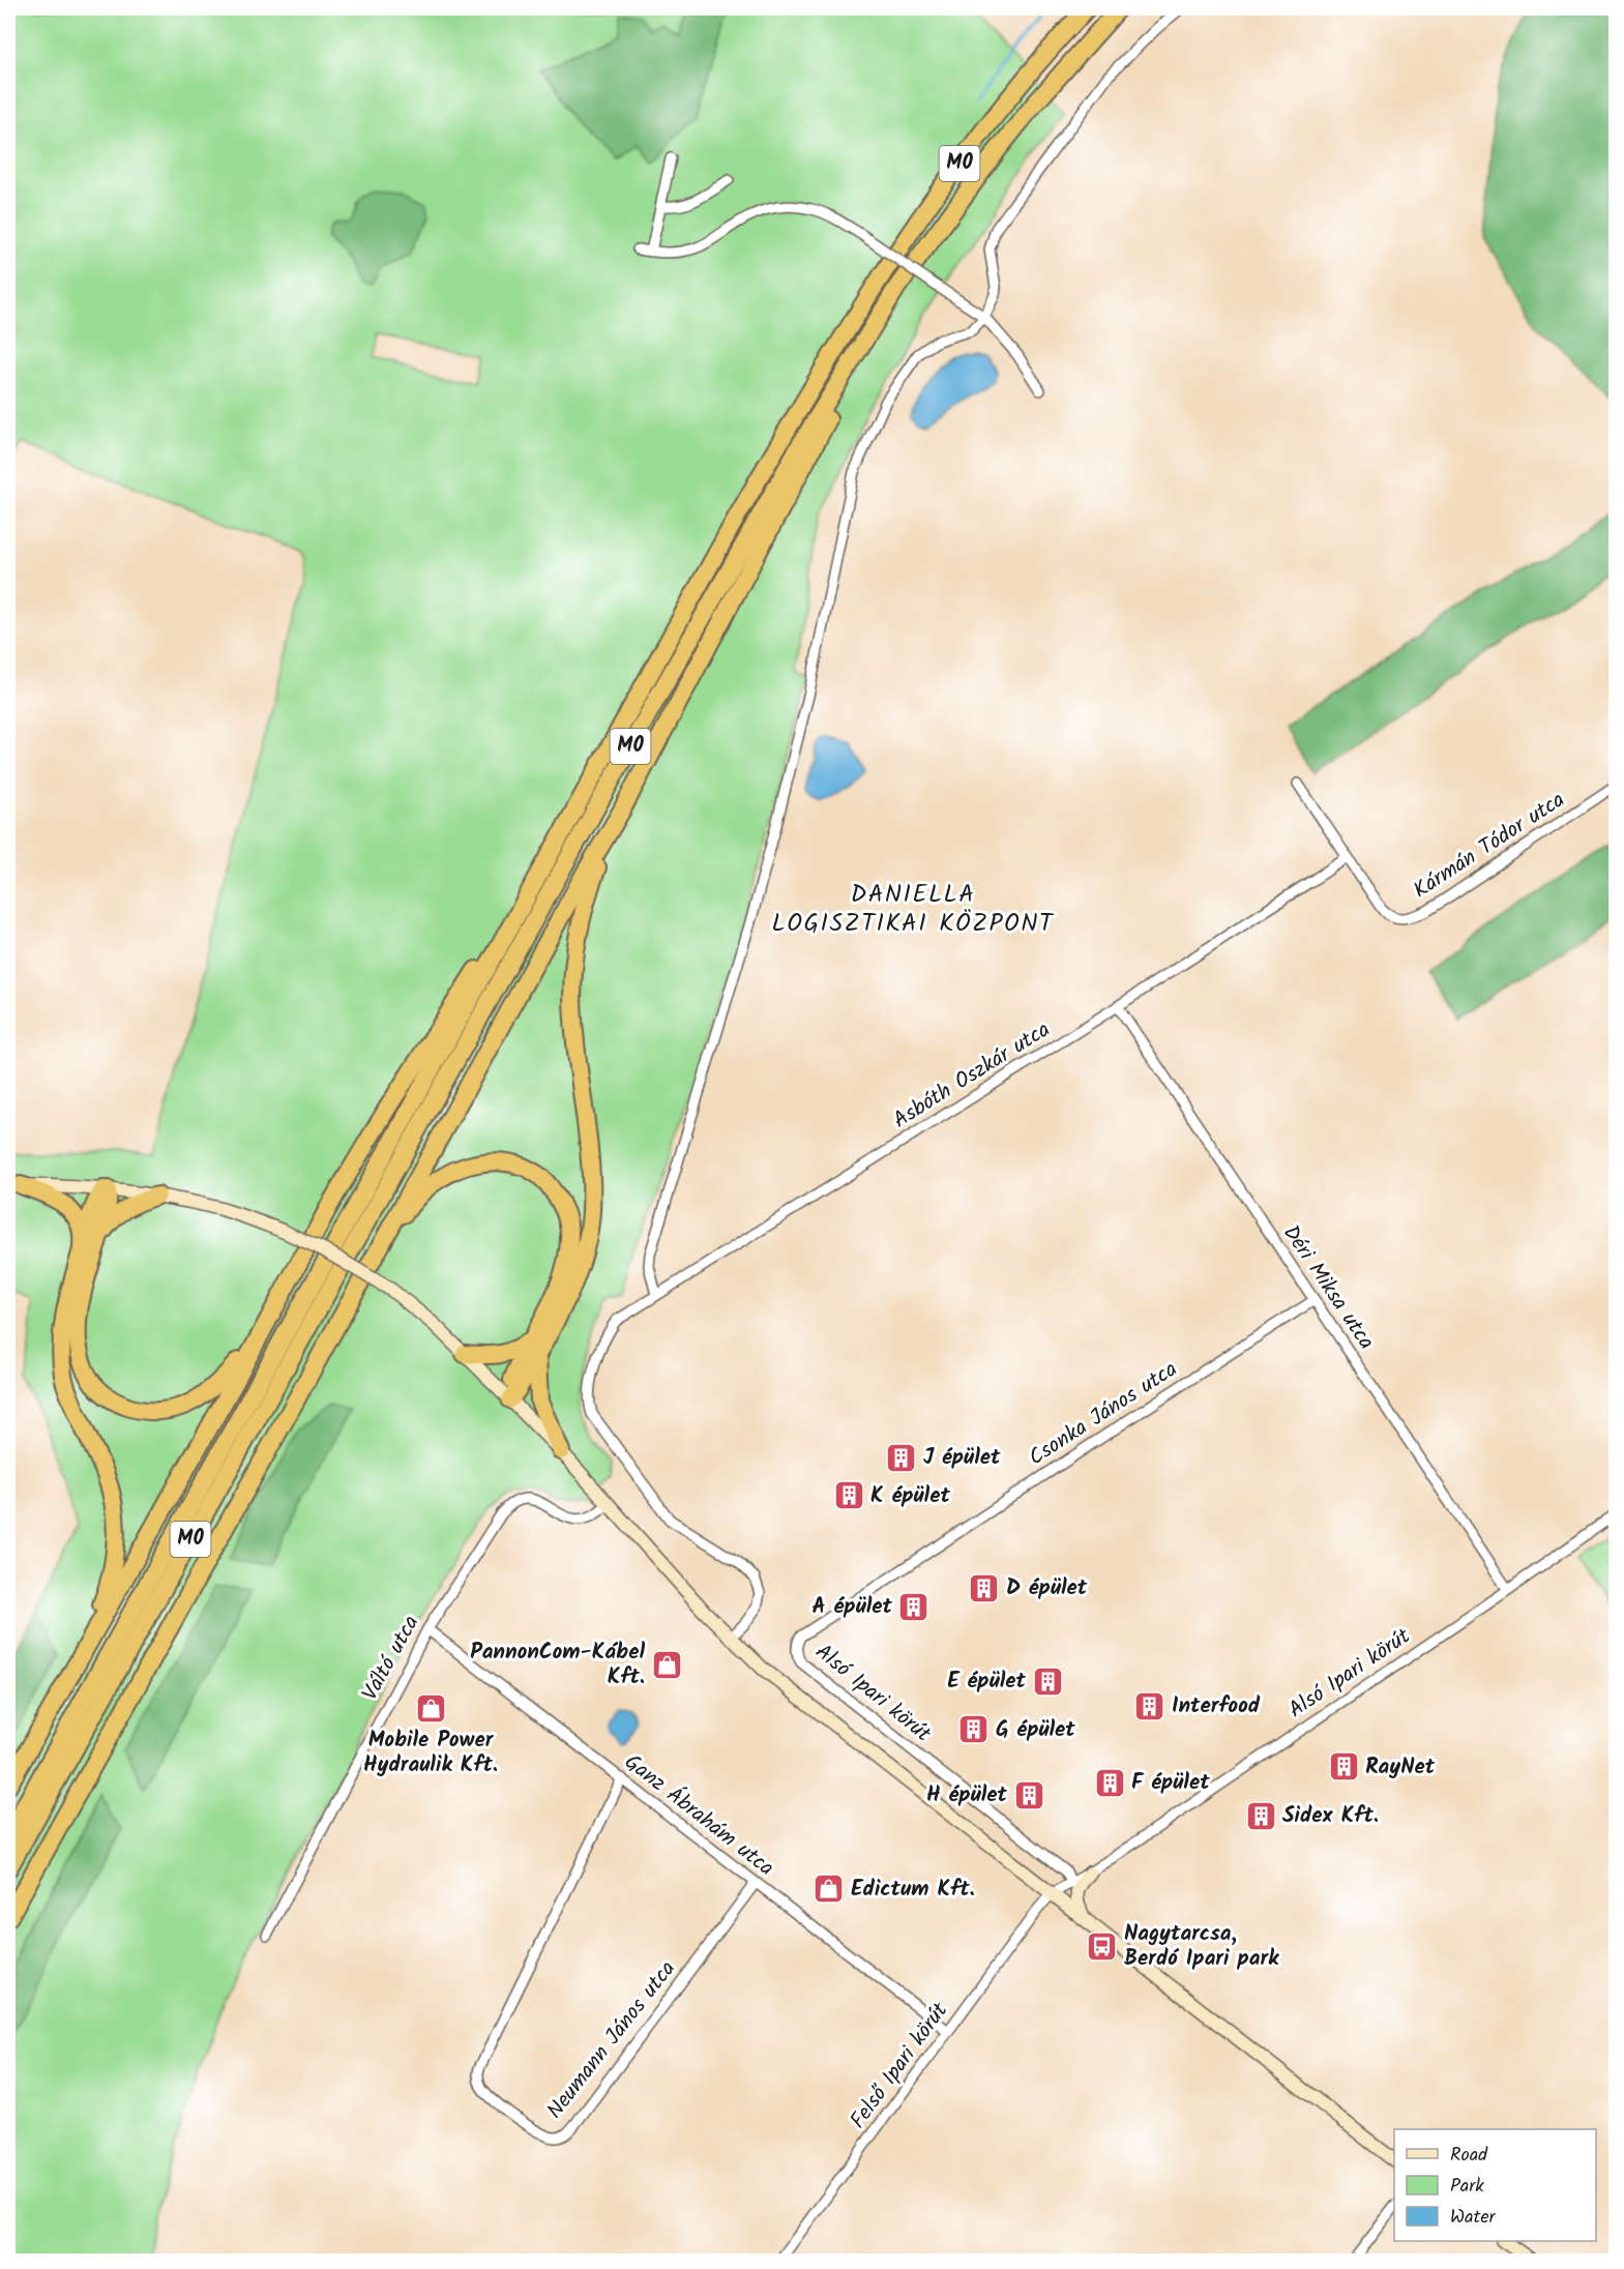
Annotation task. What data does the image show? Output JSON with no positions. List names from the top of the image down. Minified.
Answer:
{"streets":{"highway":["M0"],"street":["Kármán Tódor utca","Asbóth Oszkár utca","Déri Miksa utca","Csonka János utca","Váltó utca","Alsó Ipari körút","Ganz Ábrahám utca","Neumann János utca","Felső Ipari körút"]},"crossings":[["Kármán Tódor utca","Asbóth Oszkár utca"],["Asbóth Oszkár utca","Déri Miksa utca"],["Déri Miksa utca","Csonka János utca"],["Déri Miksa utca","Alsó Ipari körút"],["Csonka János utca","Alsó Ipari körút"],["Váltó utca","Ganz Ábrahám utca"],["Alsó Ipari körút","Felső Ipari körút"],["Ganz Ábrahám utca","Neumann János utca"],["Ganz Ábrahám utca","Felső Ipari körút"]],"districts":["DANIELLA LOGISZTIKAI KÖZPONT"],"places":{"building":["J épület","K épület","D épület","A épület","E épület","Interfood","G épület","RayNet","F épület","H épület","Sidex Kft."],"shop":["PannonCom-Kábel Kft.","Mobile Power Hydraulik Kft.","Edictum Kft."],"bus stop":["Nagytarcsa, Berdó Ipari park"]},"legend":["Road","Park","Water"]}
